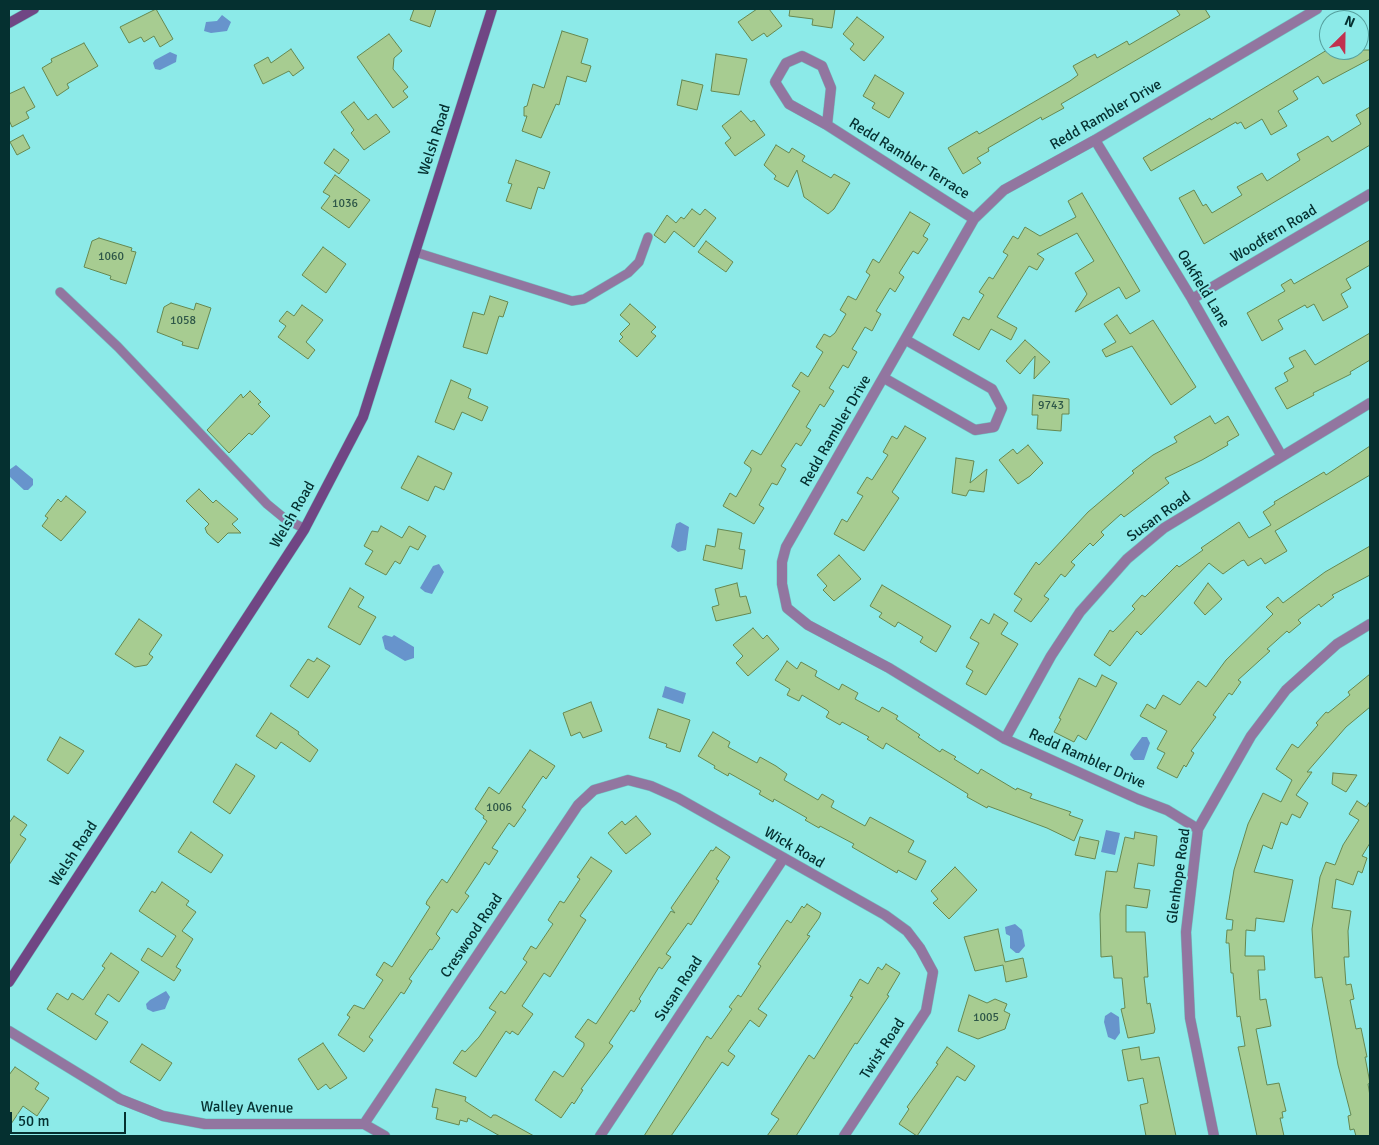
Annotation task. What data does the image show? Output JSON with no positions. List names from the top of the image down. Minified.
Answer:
{"streets":{"main road":["Welsh Road"],"street":["Redd Rambler Drive","Redd Rambler Terrace","Woodfern Road","Oakfield Lane","Susan Road","Wick Road","Glenhope Road","Creswood Road","Twist Road","Walley Avenue"]},"crossings":[["Redd Rambler Drive","Redd Rambler Terrace"],["Redd Rambler Drive","Oakfield Lane"],["Redd Rambler Drive","Susan Road"],["Redd Rambler Drive","Glenhope Road"],["Woodfern Road","Oakfield Lane"],["Oakfield Lane","Susan Road"],["Susan Road","Wick Road"],["Wick Road","Creswood Road"],["Wick Road","Twist Road"],["Creswood Road","Walley Avenue"]],"house_numbers":["1036","1060","1058","9743","1006","1005"],"scale_bar":"50 m","north":"top right"}
